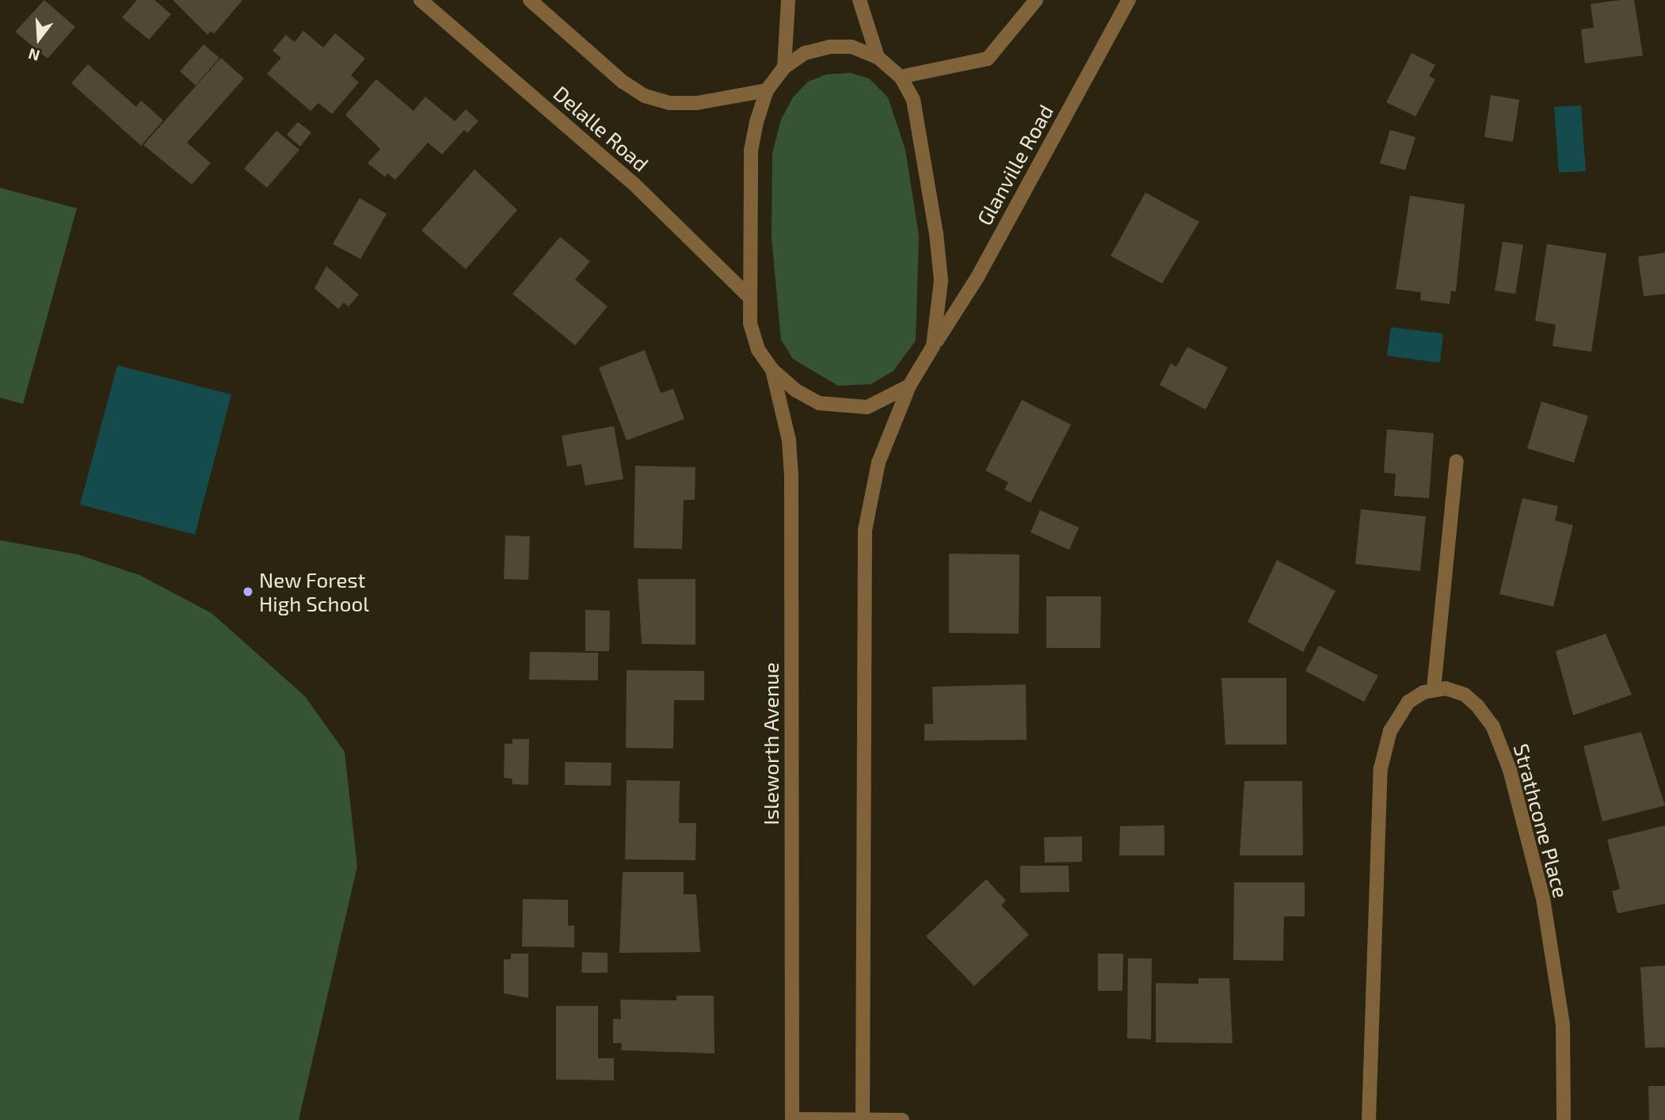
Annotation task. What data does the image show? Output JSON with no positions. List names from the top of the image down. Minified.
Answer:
{"streets":{"street":["Delalle Road","Glanville Road","Isleworth Avenue","Strathcone Place"]},"places":["New Forest High School"],"north":"bottom"}
